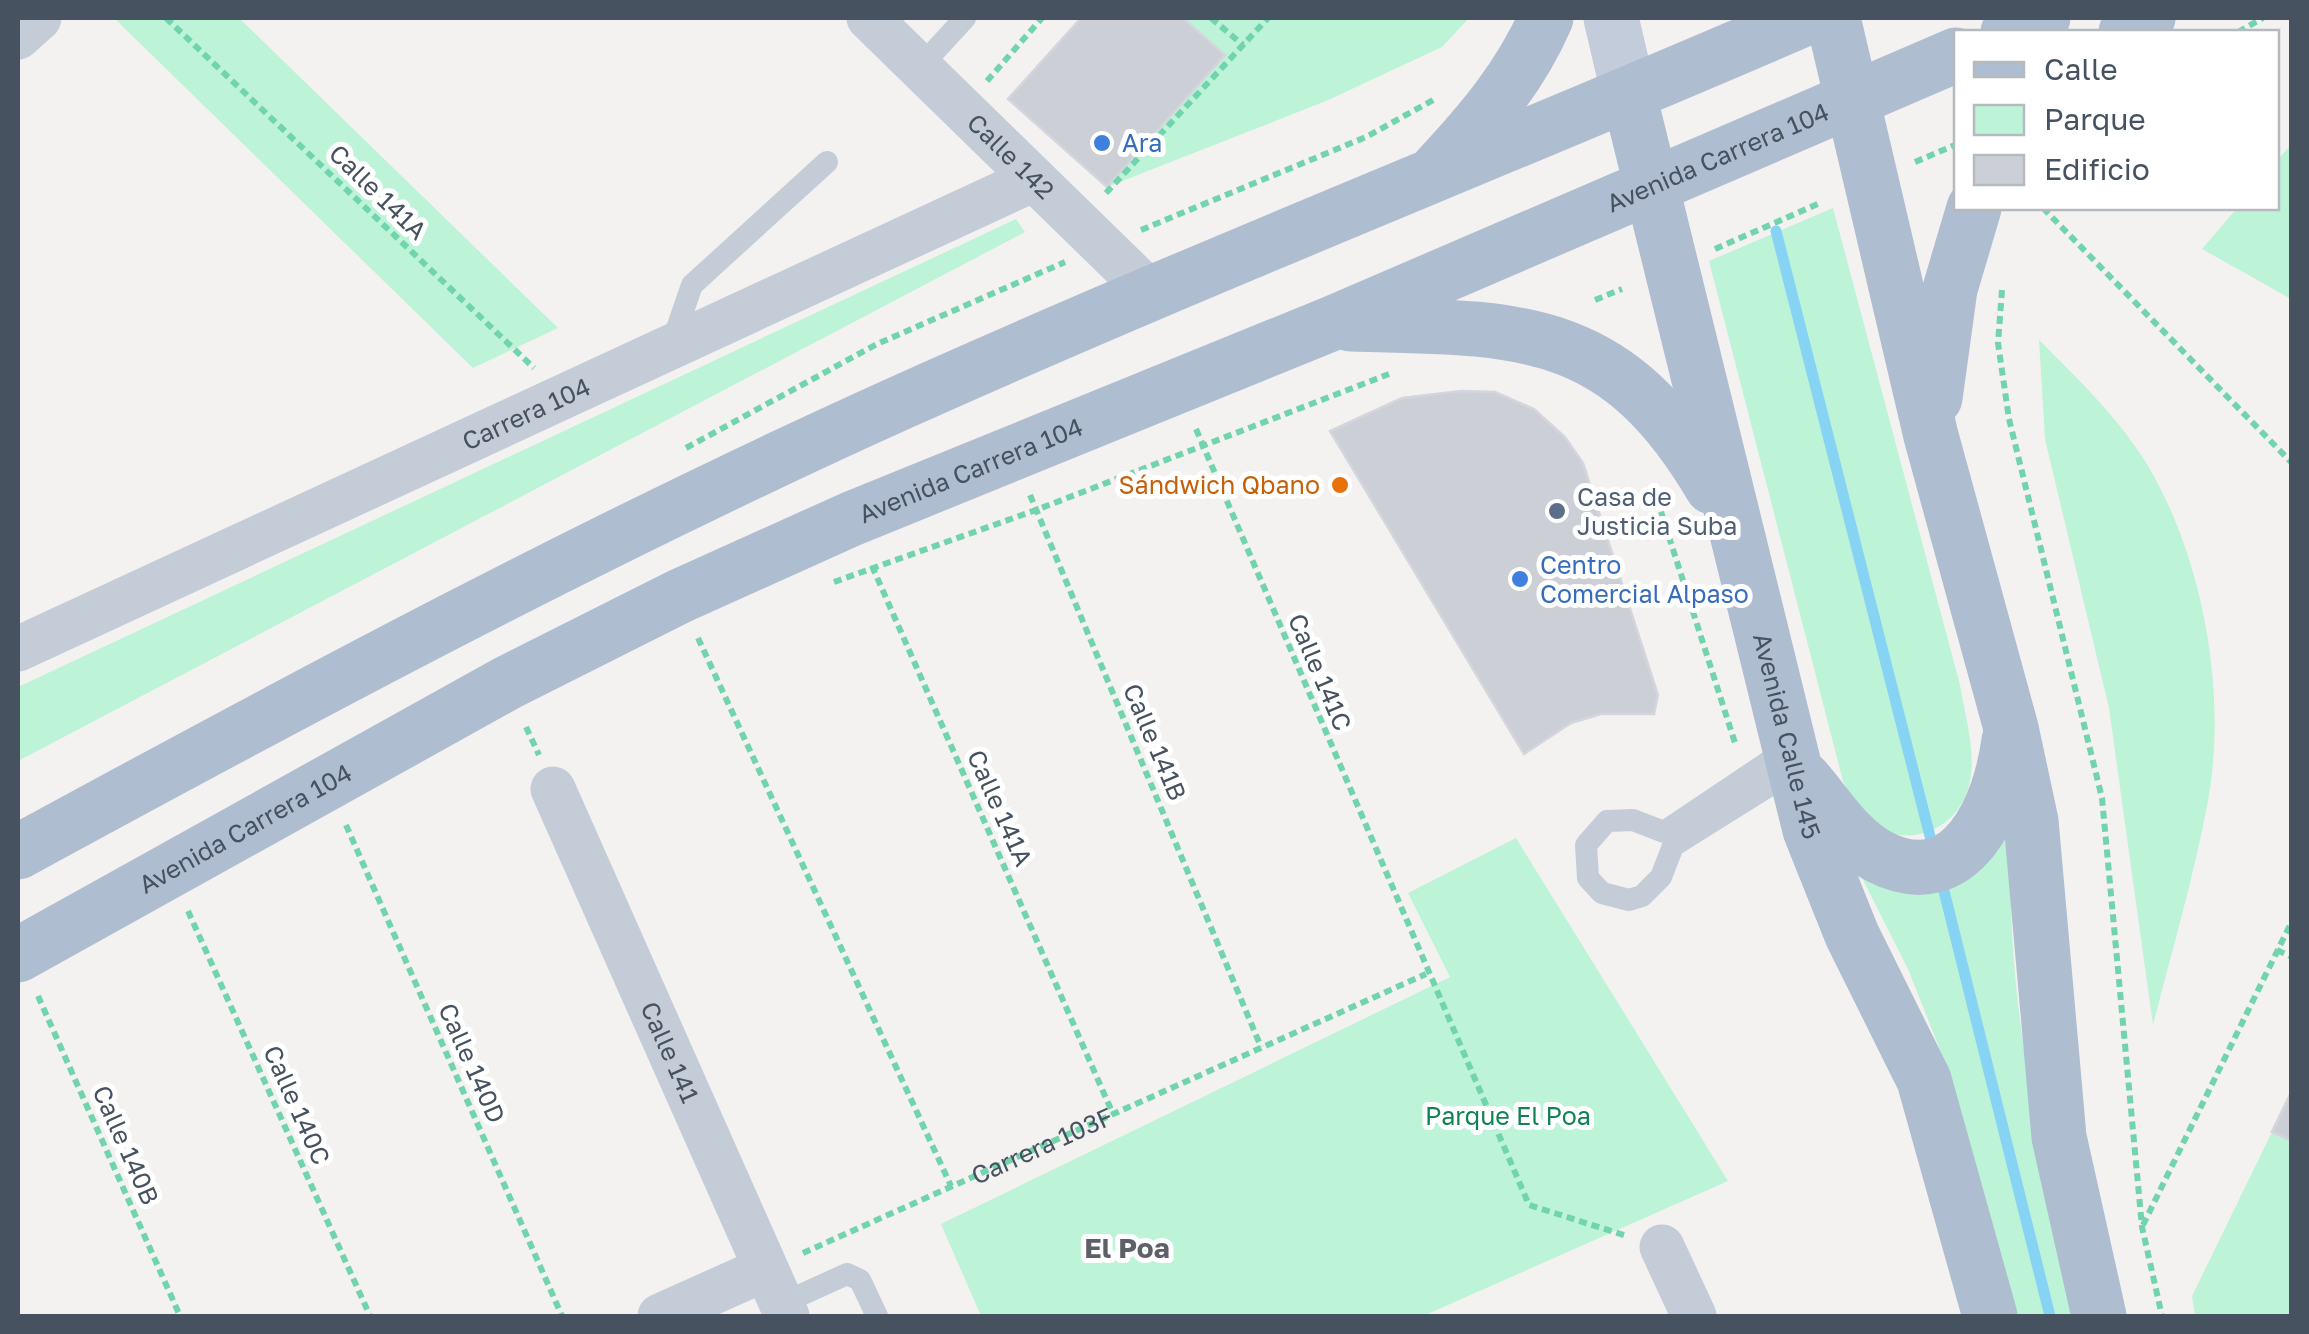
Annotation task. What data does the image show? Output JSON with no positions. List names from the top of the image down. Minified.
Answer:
{"streets":{"main road":["Avenida Carrera 104","Avenida Calle 145"],"street":["Calle 142","Carrera 104","Calle 141"],"path":["Calle 141A","Calle 141C","Calle 141B","Calle 140D","Calle 140C","Calle 140B","Carrera 103F"]},"crossings":[["Calle 142","Carrera 104"],["Avenida Carrera 104","Calle 141A"],["Avenida Carrera 104","Calle 141C"],["Avenida Carrera 104","Avenida Calle 145"],["Avenida Carrera 104","Calle 141B"],["Avenida Carrera 104","Calle 140B"],["Calle 141A","Carrera 104"],["Calle 141A","Carrera 103F"],["Calle 141C","Carrera 103F"],["Calle 141B","Carrera 103F"],["Calle 141","Carrera 103F"]],"districts":["El Poa"],"parks":["Parque El Poa"],"places":["Ara","Sándwich Qbano","Casa de Justicia Suba","Centro Comercial Alpaso"],"legend":["Calle","Parque","Edificio"]}
